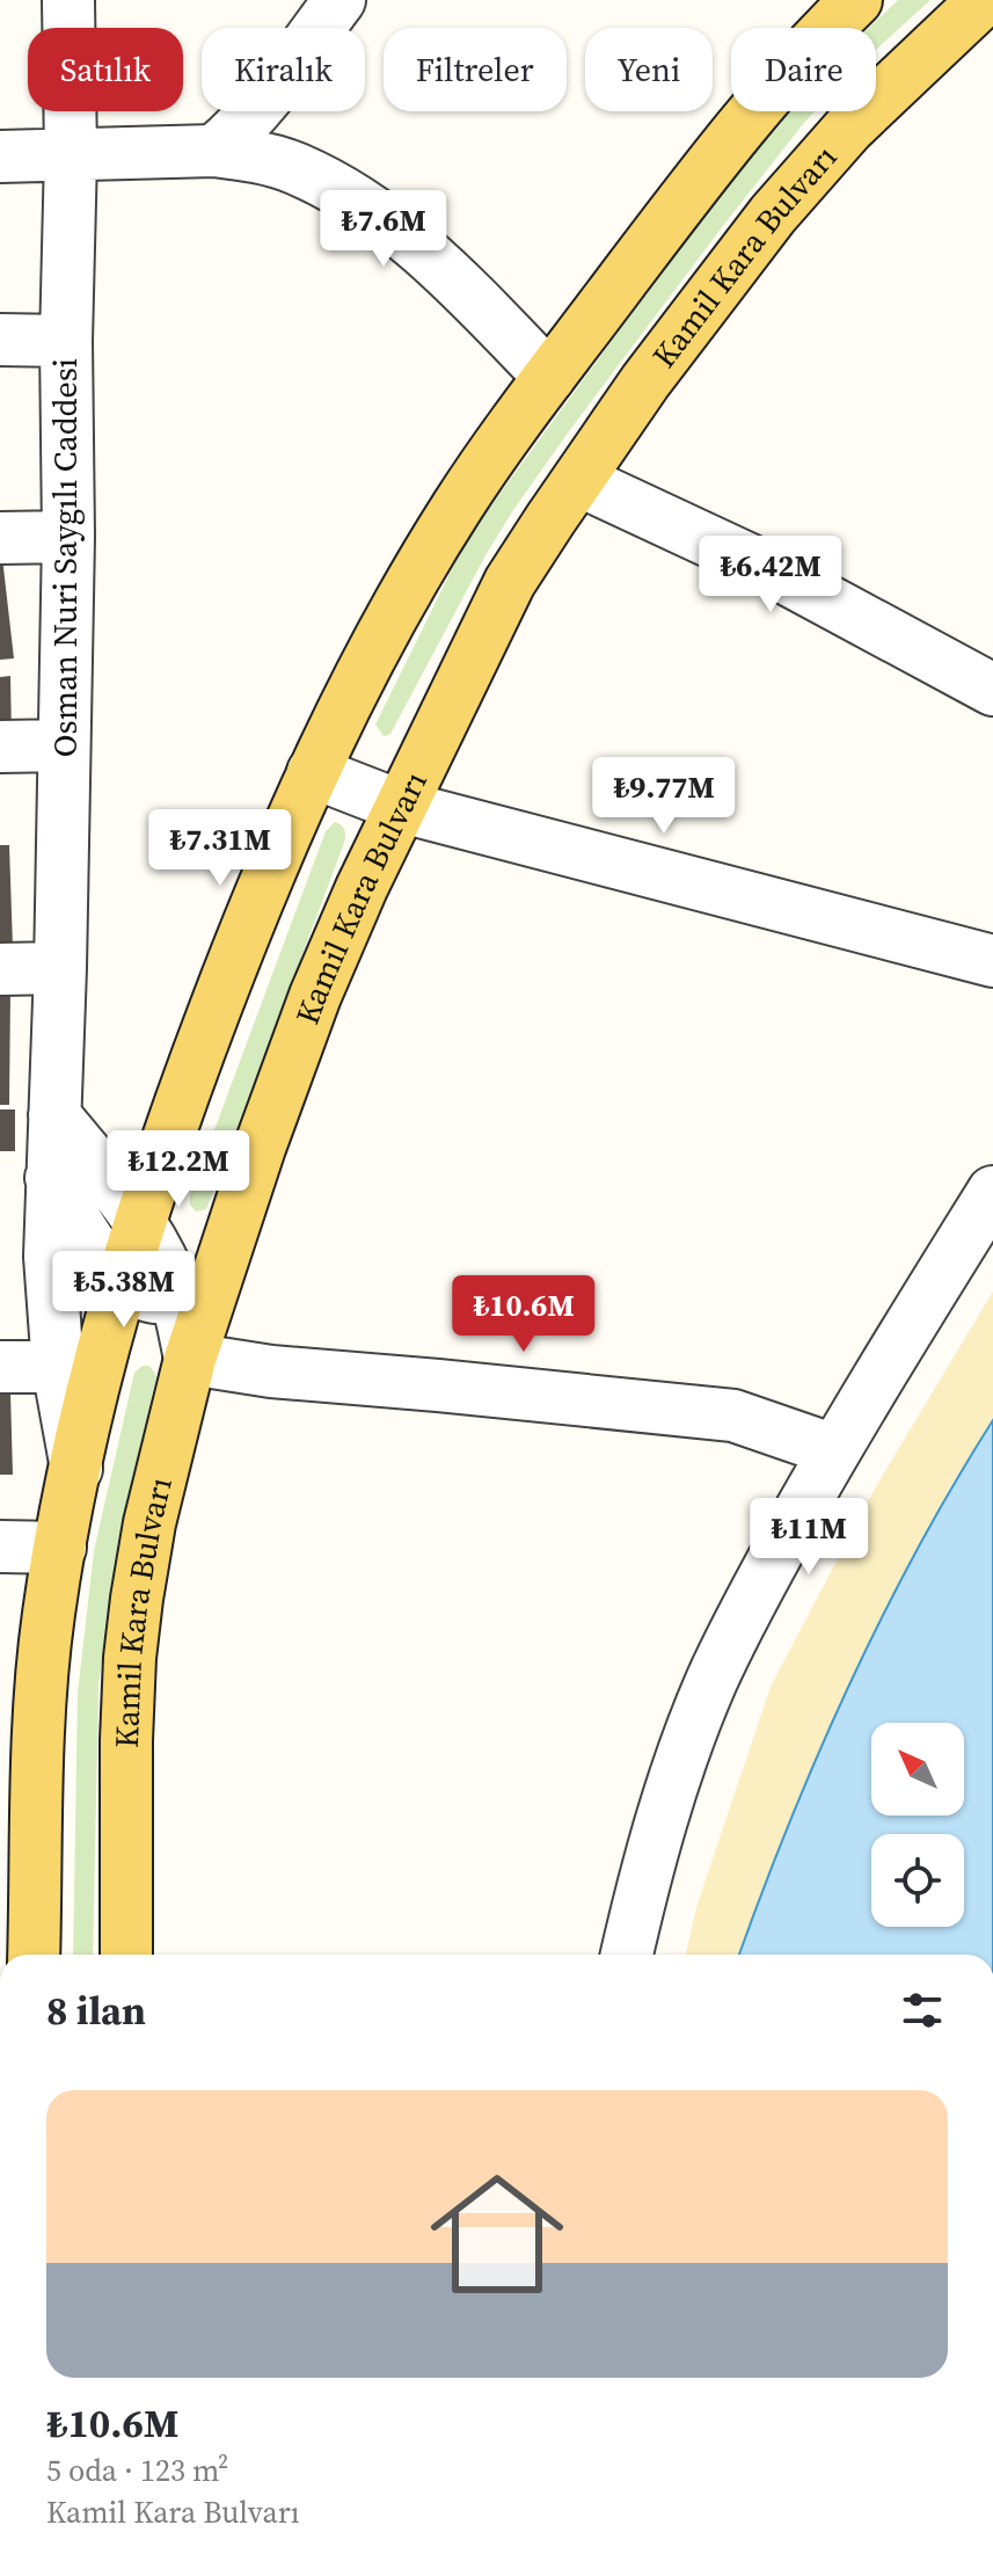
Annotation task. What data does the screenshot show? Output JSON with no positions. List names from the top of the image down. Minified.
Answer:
{"streets":{"main road":["Kamil Kara Bulvarı"],"street":["Osman Nuri Saygılı Caddesi"]},"north":"top left","page":{"chip":["Satılık","Kiralık","Filtreler","Yeni","Daire"],"price":["₺7.6M","₺6.42M","₺9.77M","₺7.31M","₺12.2M","₺5.38M","₺10.6M","₺11M"],"heading":"8 ilan","list":[{"name":"₺10.6M","note":"5 oda · 123 m² · Kamil Kara Bulvarı"}]}}
